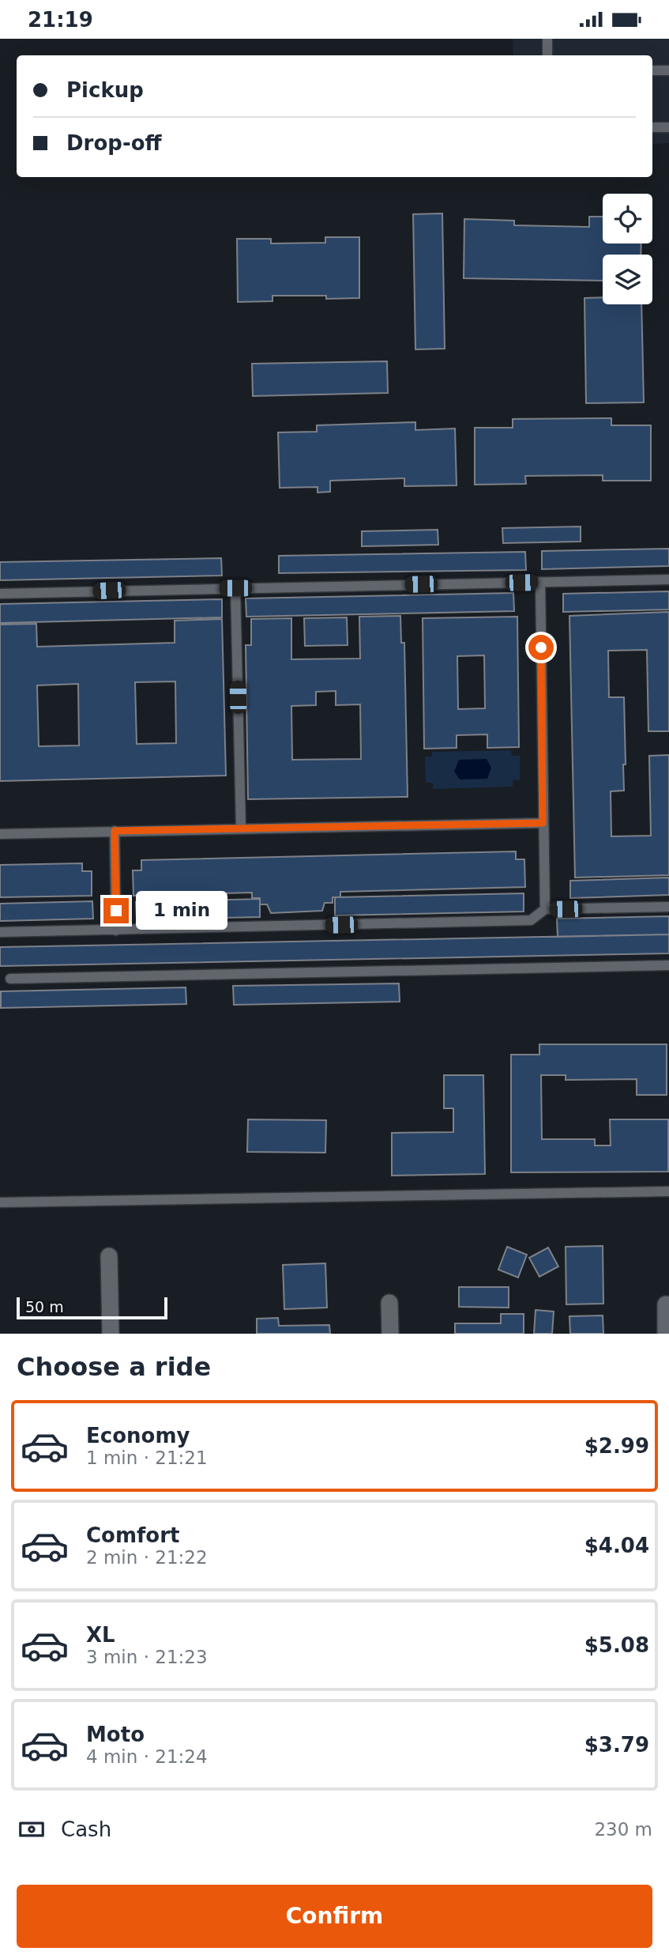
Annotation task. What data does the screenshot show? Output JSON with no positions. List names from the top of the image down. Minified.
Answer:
{"scale_bar":"50 m","page":{"status":"21:19","banner":["Pickup","Drop-off"],"bubble":"1 min","scale":"50 m","heading":"Choose a ride","list":[{"name":"Economy","note":"1 min · 21:21","value":"$2.99"},{"name":"Comfort","note":"2 min · 21:22","value":"$4.04"},{"name":"XL","note":"3 min · 21:23","value":"$5.08"},{"name":"Moto","note":"4 min · 21:24","value":"$3.79"}],"pay":["Cash","230 m"],"buttons":"Confirm"}}
